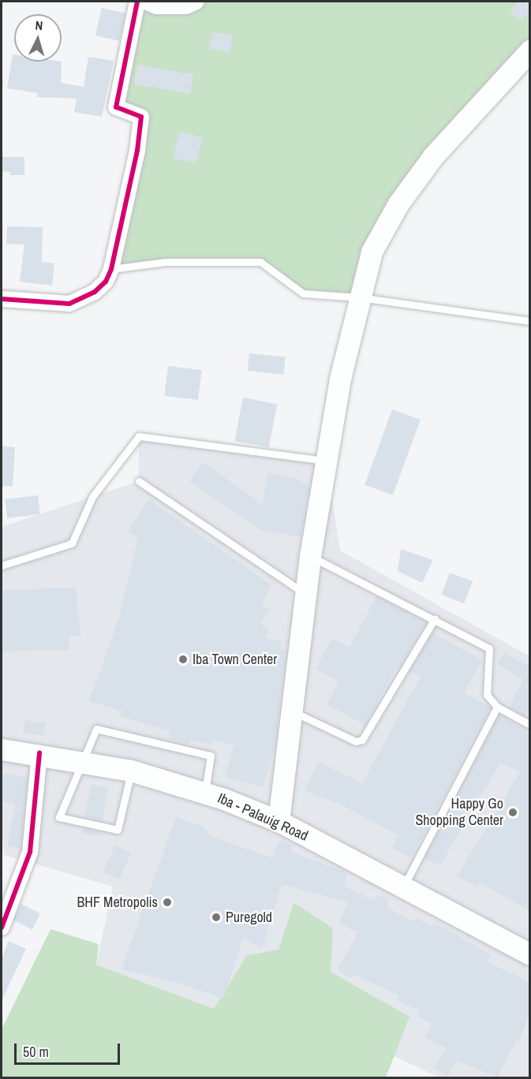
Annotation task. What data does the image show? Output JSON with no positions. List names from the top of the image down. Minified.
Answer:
{"streets":{"main road":["Iba - Palauig Road"]},"places":["Iba Town Center","Happy Go Shopping Center","BHF Metropolis","Puregold"],"scale_bar":"50 m","north":"top"}
